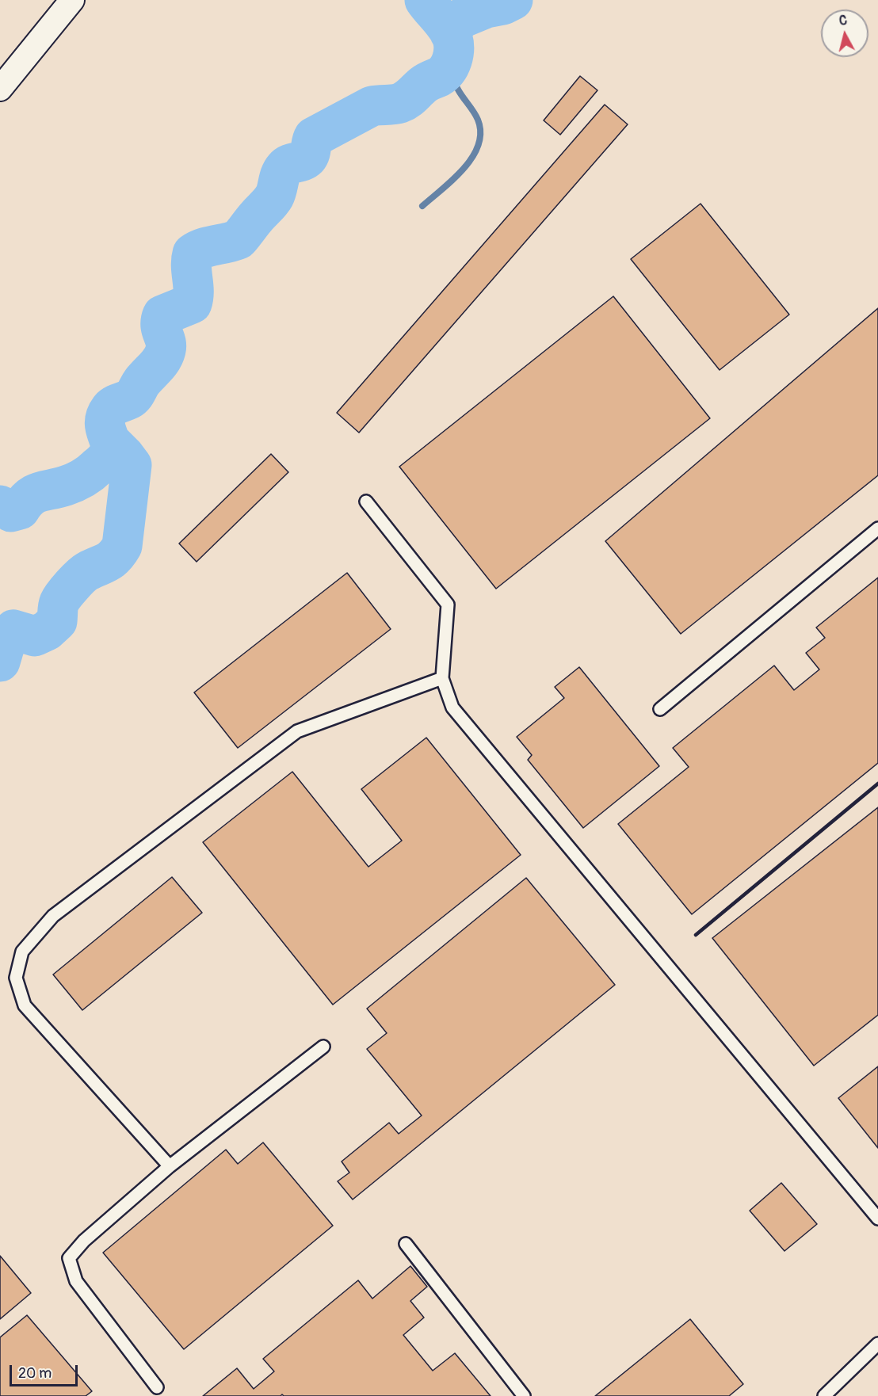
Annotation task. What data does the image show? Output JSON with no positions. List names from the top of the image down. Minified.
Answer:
{"scale_bar":"20 m","north":"top"}
